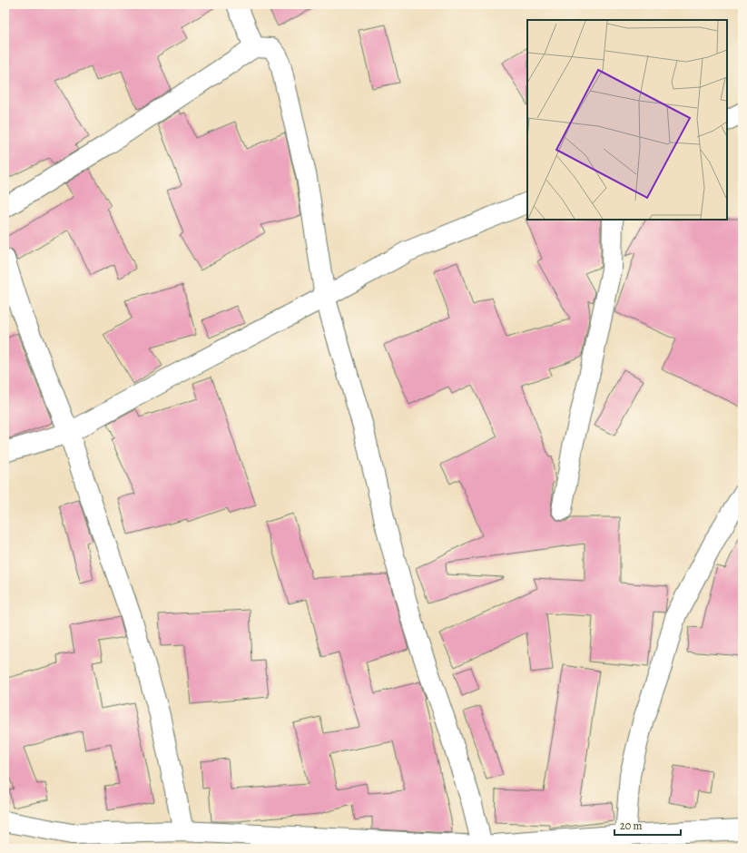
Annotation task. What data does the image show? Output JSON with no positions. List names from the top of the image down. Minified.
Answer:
{"scale_bar":"20 m"}
